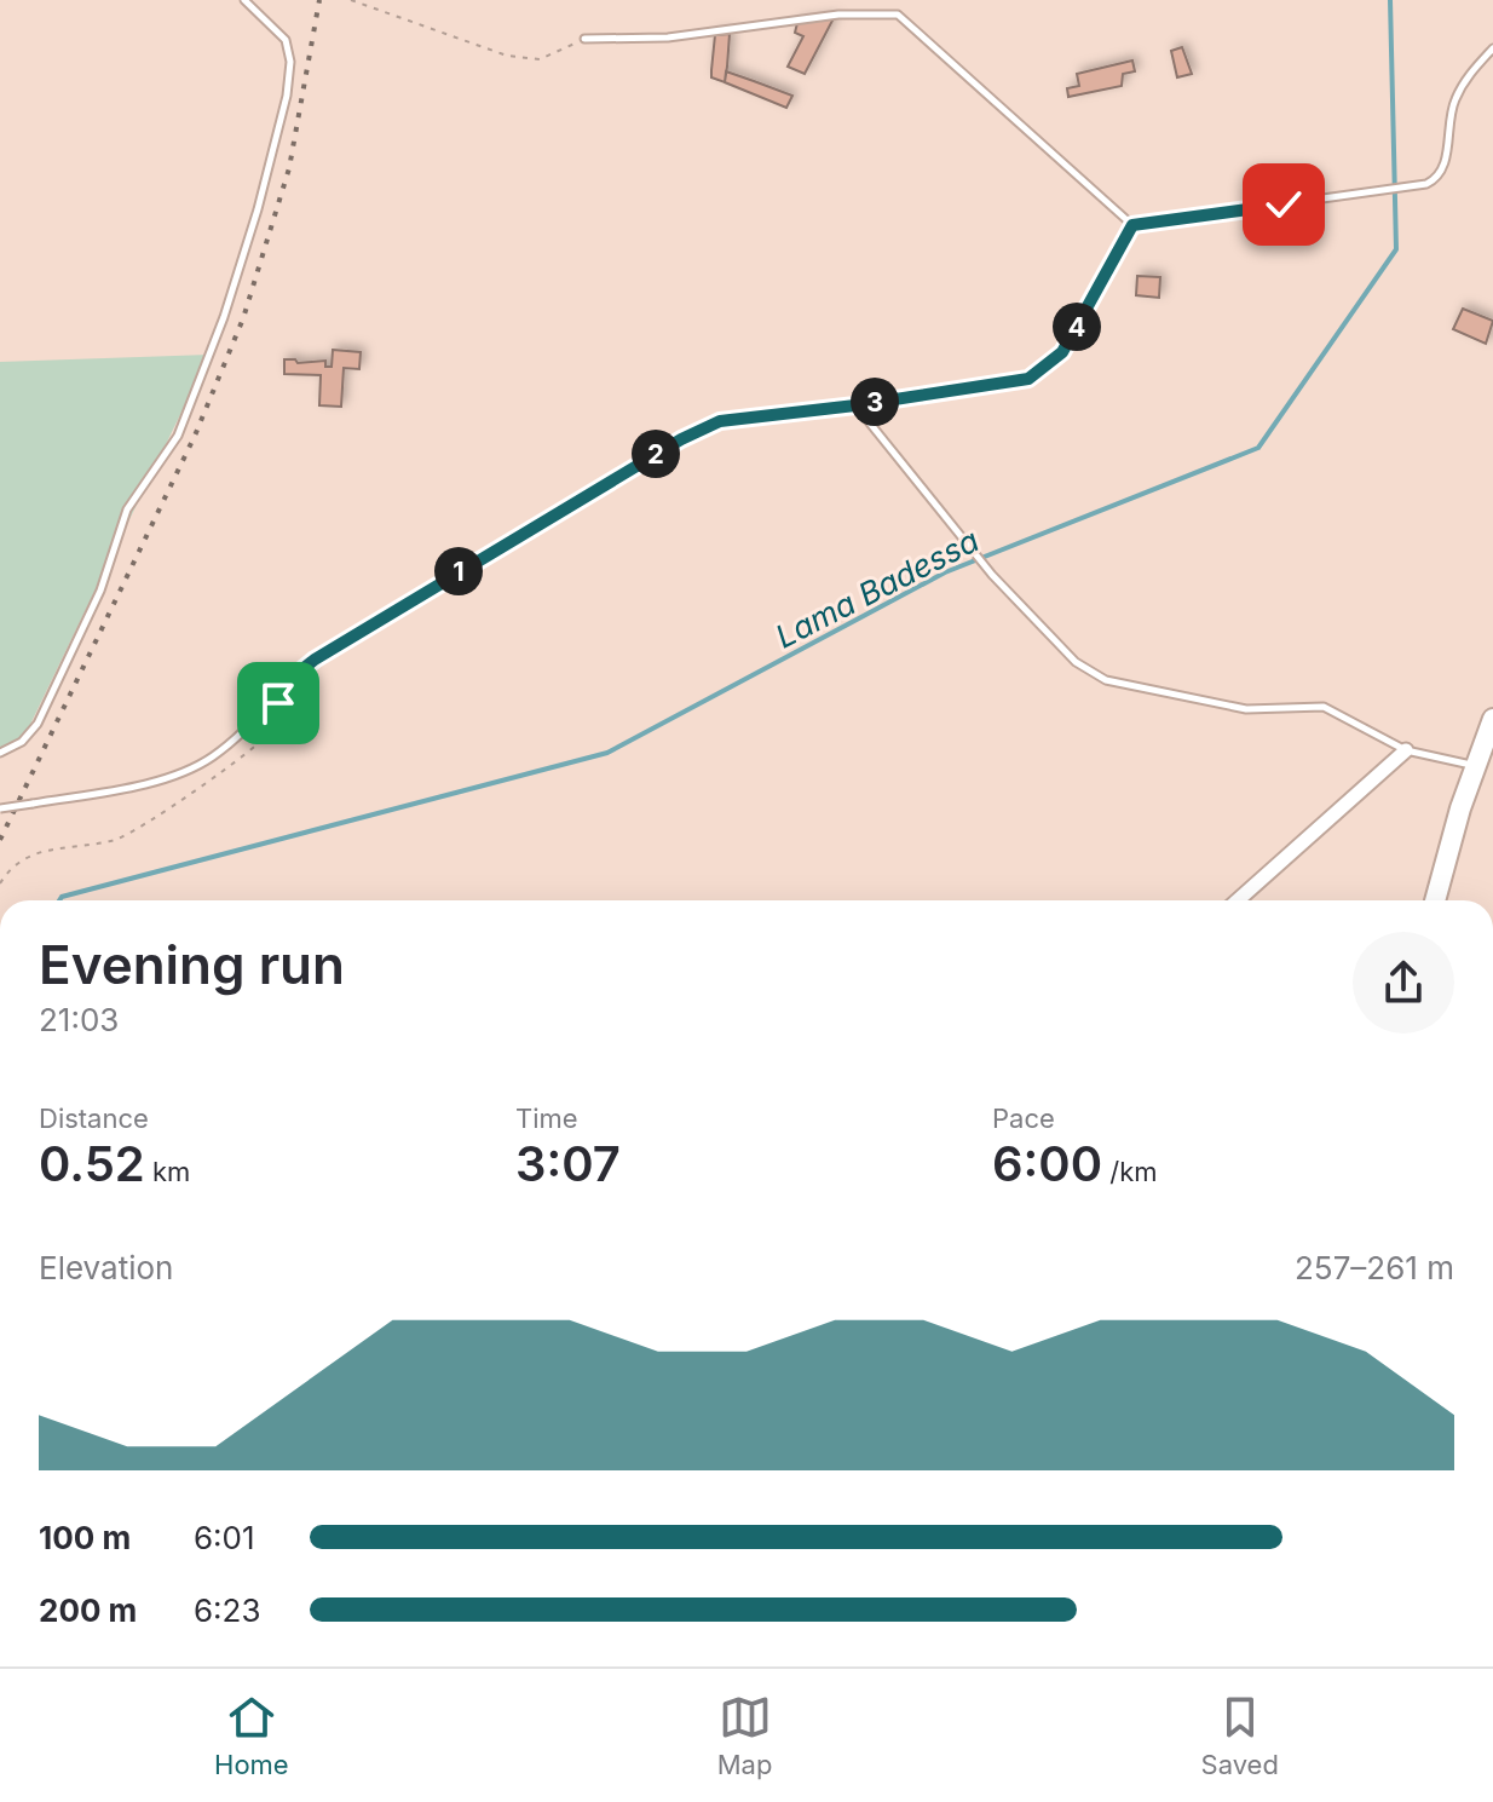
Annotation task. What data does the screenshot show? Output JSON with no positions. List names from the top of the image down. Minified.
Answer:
{"water":["Lama Badessa"],"page":{"pins":["4","3","2","1"],"heading":["Evening run","21:03"],"stats":[["Distance","0.52 km"],["Time","3:07"],["Pace","6:00 /km"]],"chart":["Elevation","257–261 m"],"list":[{"name":"100 m","note":"6:01"},{"name":"200 m","note":"6:23"}],"tabs":["Home","Map","Saved"]}}
